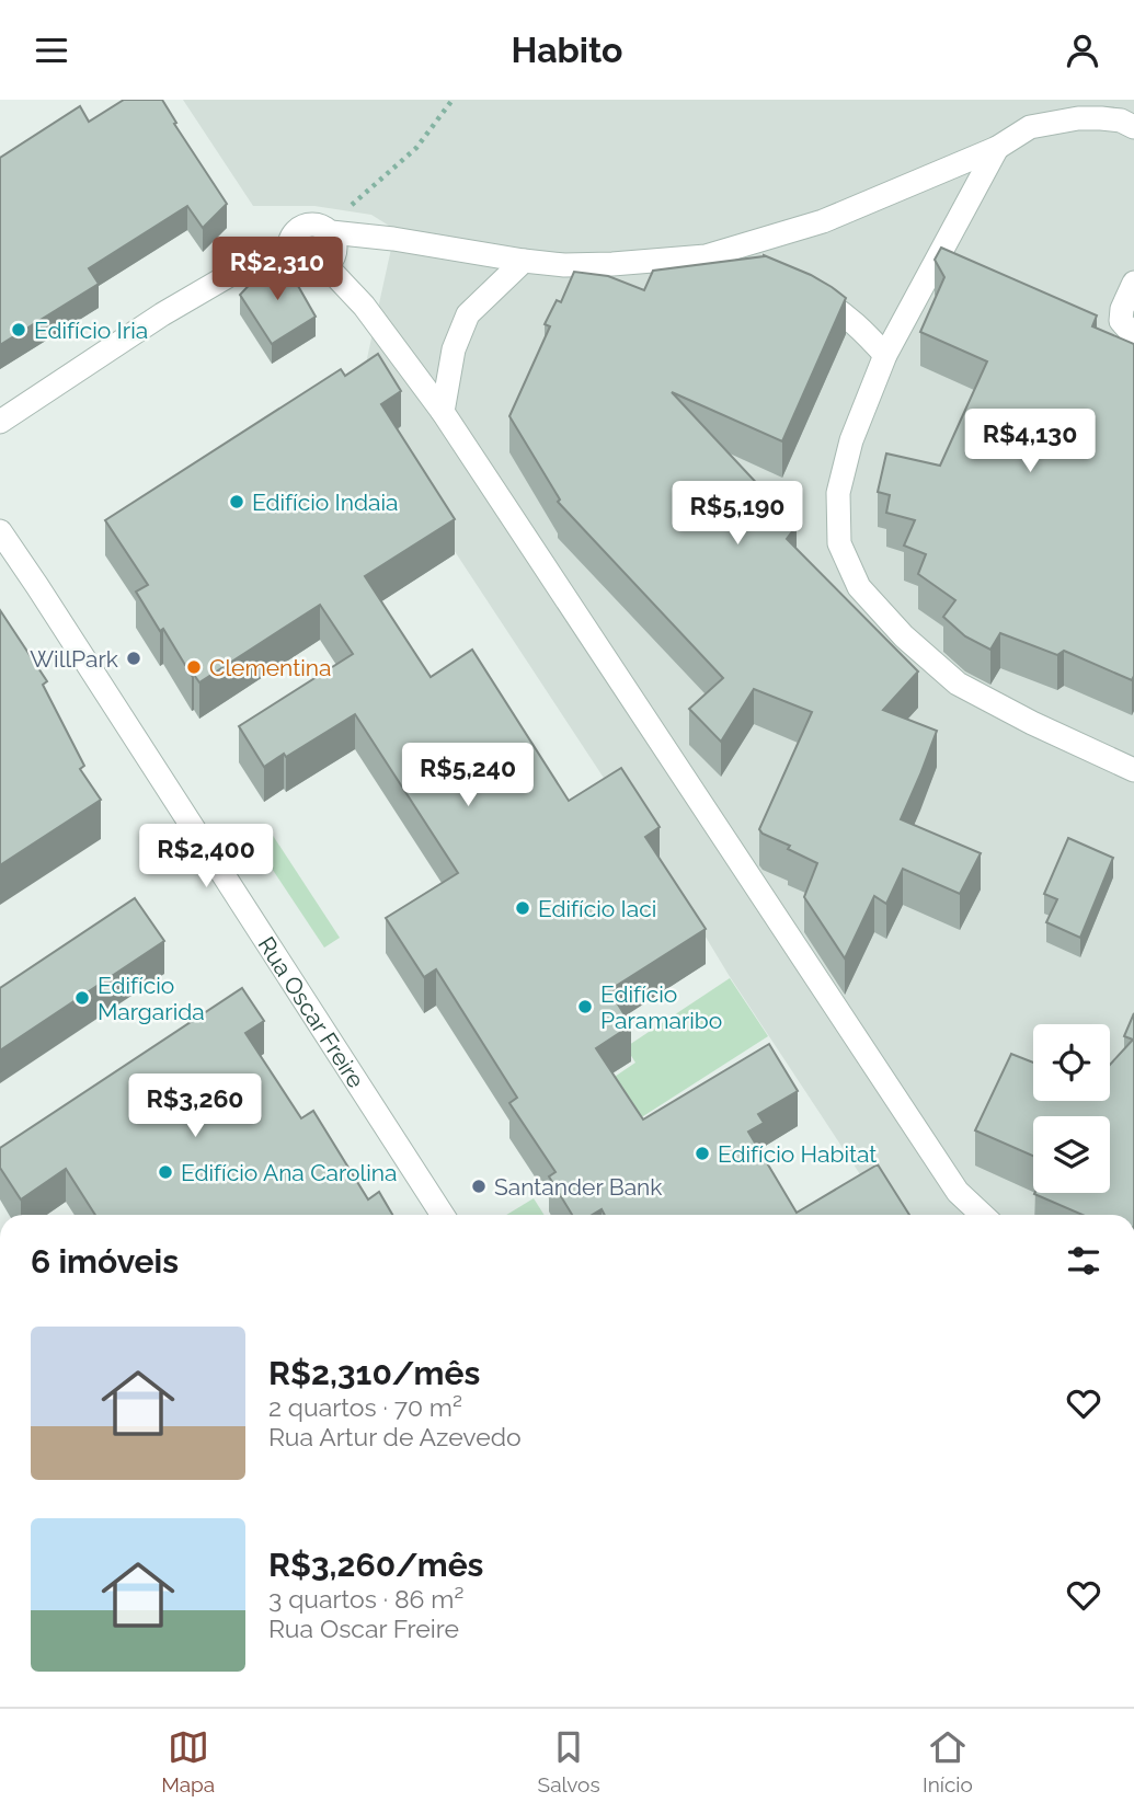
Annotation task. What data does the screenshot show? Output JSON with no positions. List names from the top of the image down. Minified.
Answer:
{"streets":{"street":["Rua Oscar Freire"]},"places":["Edifício Iria","Edifício Indaia","WillPark","Clementina","Edifício Iaci","Edifício Margarida","Edifício Paramaribo","Edifício Habitat","Edifício Ana Carolina","Santander Bank"],"page":{"header":"Habito","price":["R$2,310","R$4,130","R$5,190","R$5,240","R$2,400","R$3,260"],"heading":"6 imóveis","list":[{"name":"R$2,310/mês","note":"2 quartos · 70 m² · Rua Artur de Azevedo"},{"name":"R$3,260/mês","note":"3 quartos · 86 m² · Rua Oscar Freire"}],"tabs":["Mapa","Salvos","Início"]}}
